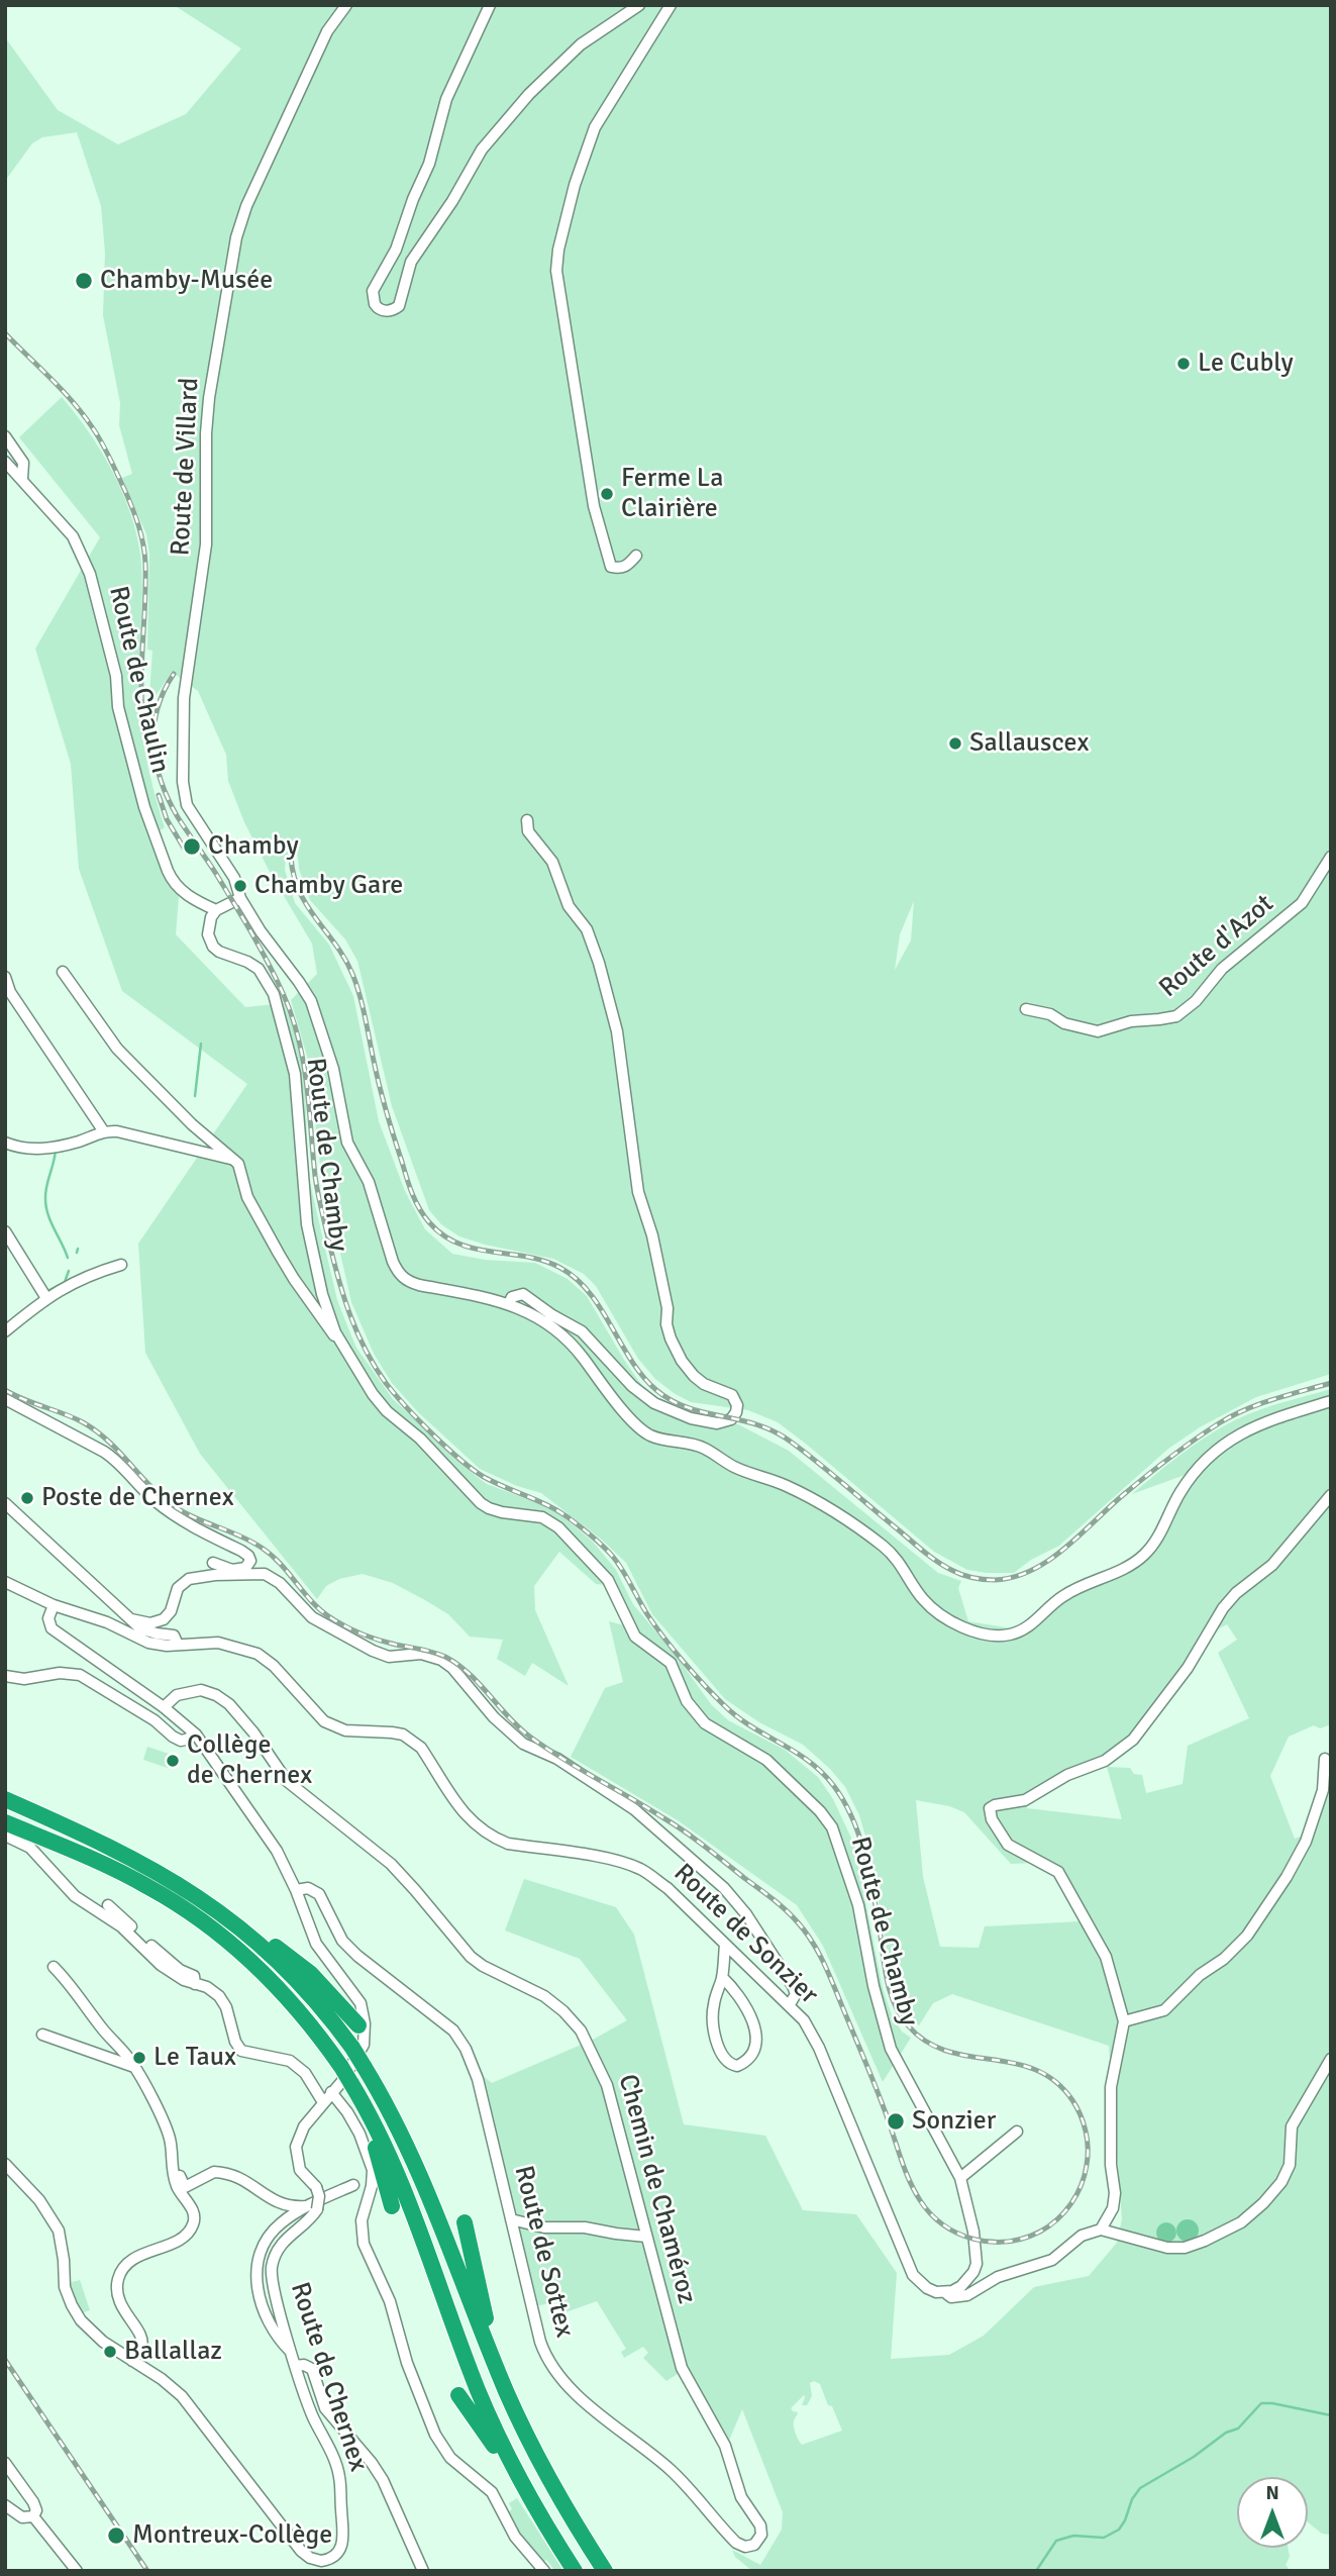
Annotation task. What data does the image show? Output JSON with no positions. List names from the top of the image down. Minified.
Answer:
{"streets":{"street":["Route de Villard","Route de Chaulin","Route d'Azot","Route de Chamby","Route de Sonzier","Chemin de Chaméroz","Route de Sottex","Route de Chernex"]},"crossings":[["Route de Chaulin","Route de Chamby"],["Chemin de Chaméroz","Route de Sottex"]],"places":["Chamby-Musée","Le Cubly","Ferme La Clairière","Sallauscex","Chamby","Chamby Gare","Poste de Chernex","Collège de Chernex","Le Taux","Sonzier","Ballallaz","Montreux-Collège"],"north":"top"}
